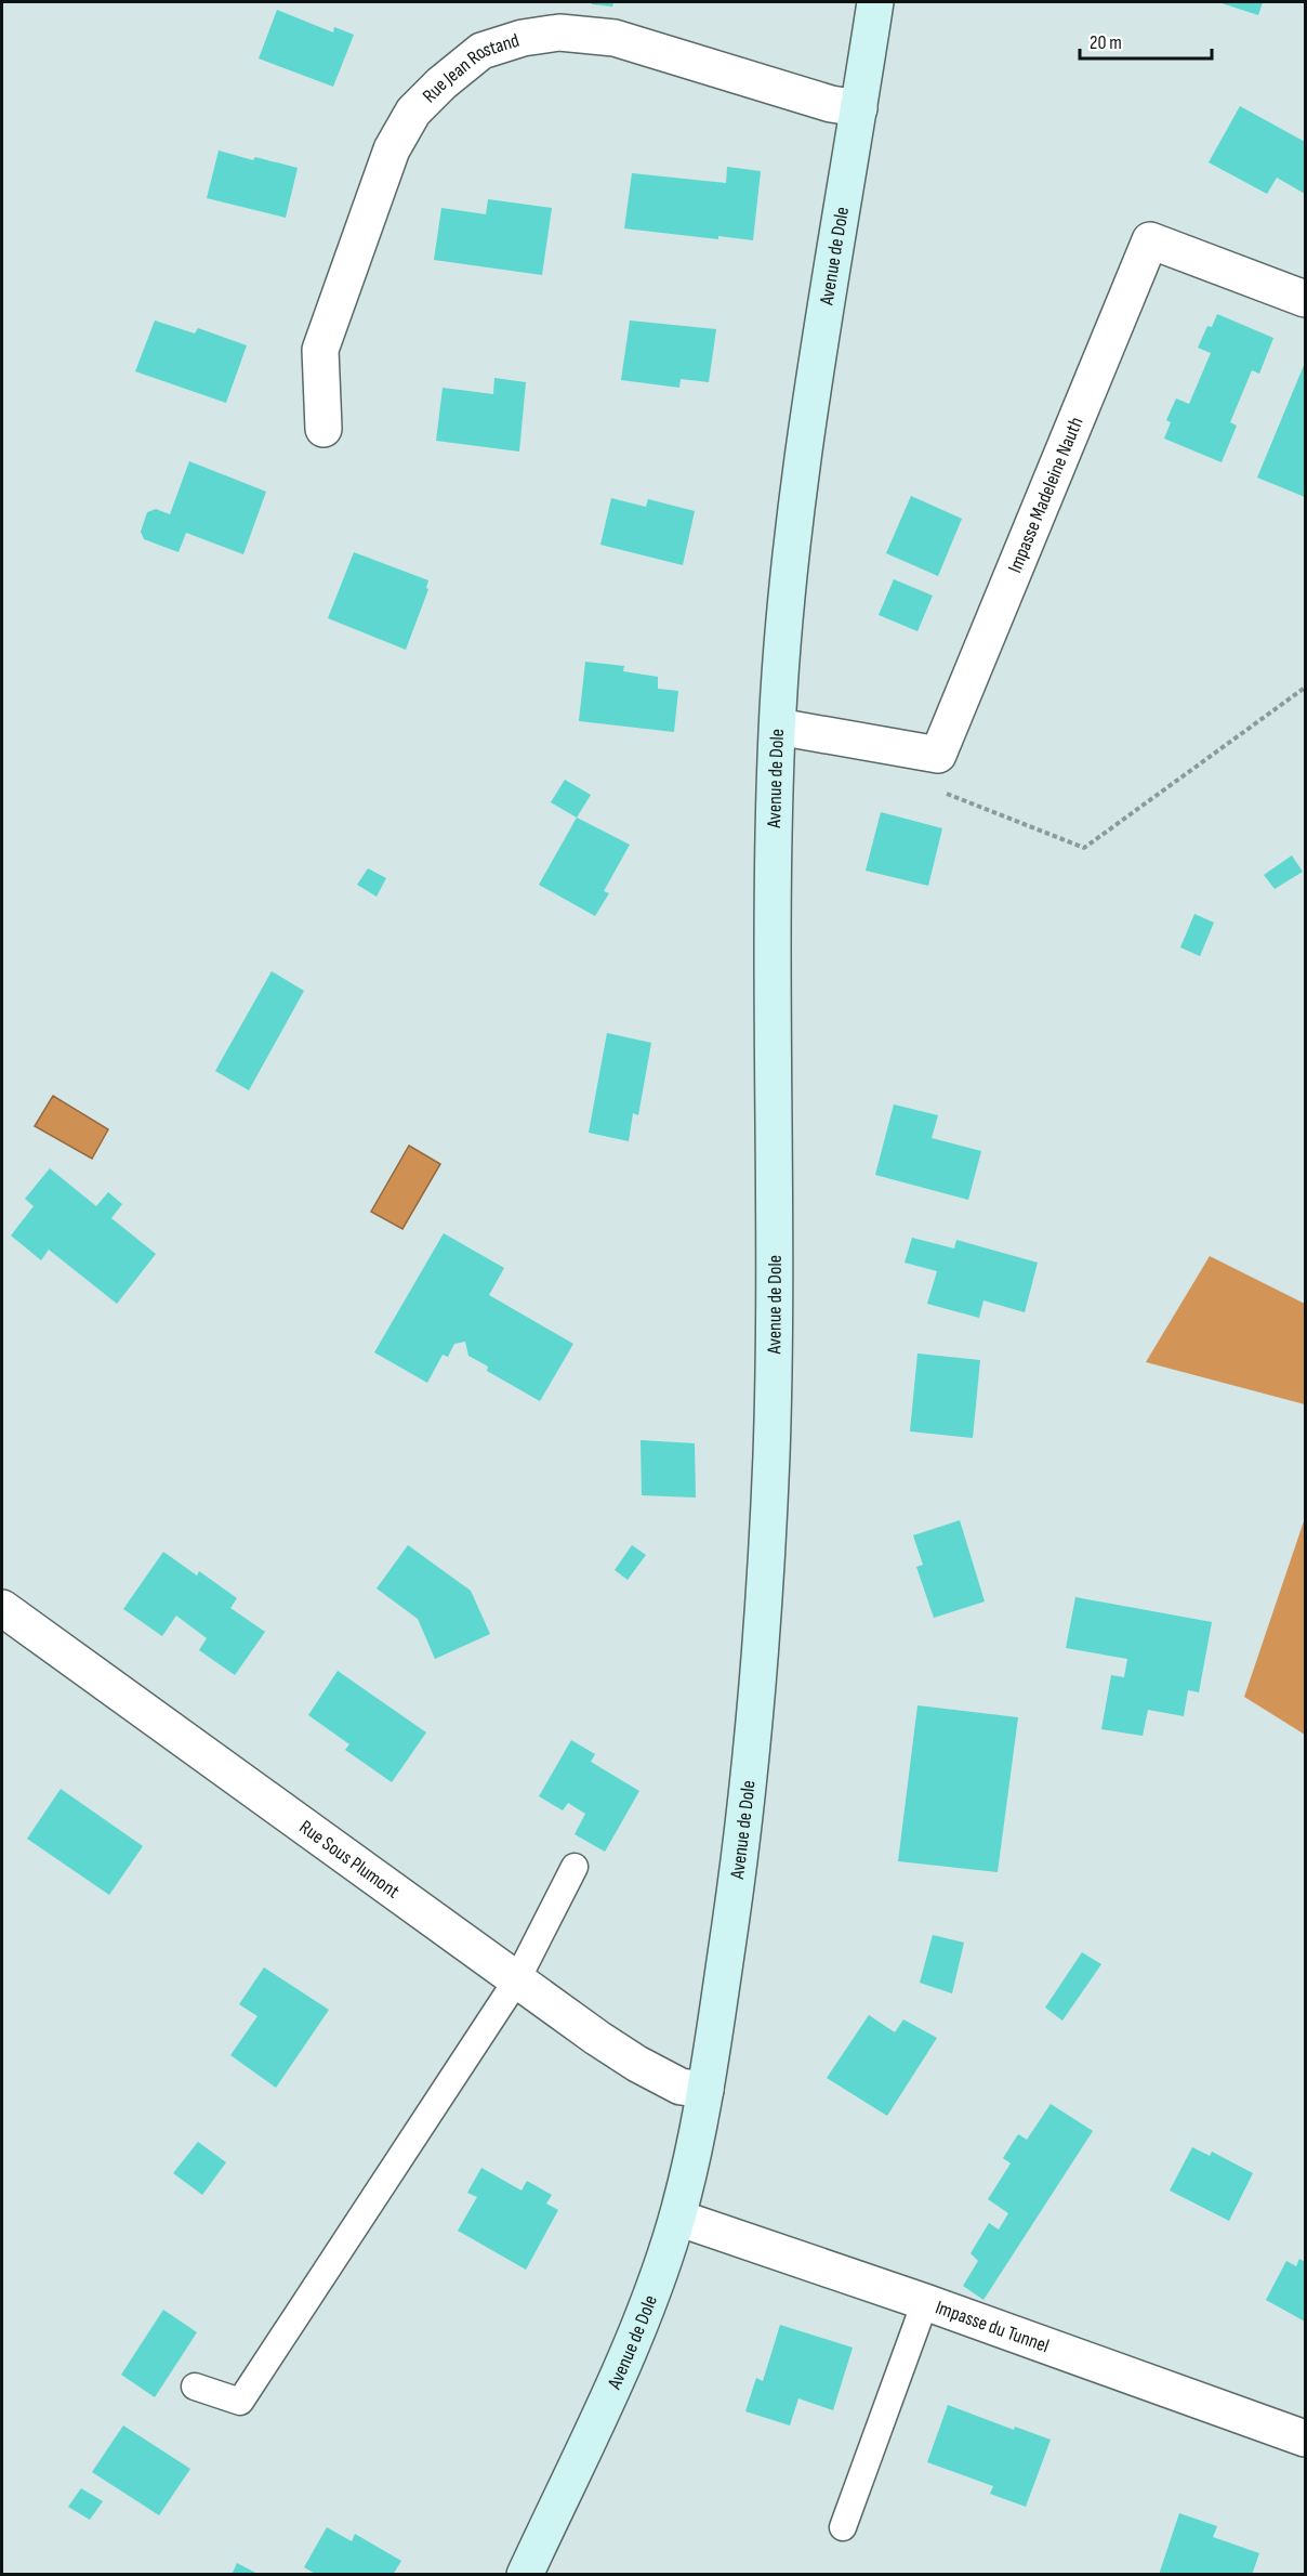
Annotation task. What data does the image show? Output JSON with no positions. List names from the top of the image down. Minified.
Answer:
{"streets":{"main road":["Avenue de Dole"],"street":["Rue Jean Rostand","Impasse Madeleine Nauth","Rue Sous Plumont","Impasse du Tunnel"]},"crossings":[["Rue Jean Rostand","Avenue de Dole"],["Avenue de Dole","Impasse Madeleine Nauth"],["Avenue de Dole","Rue Sous Plumont"],["Avenue de Dole","Impasse du Tunnel"]],"scale_bar":"20 m"}
